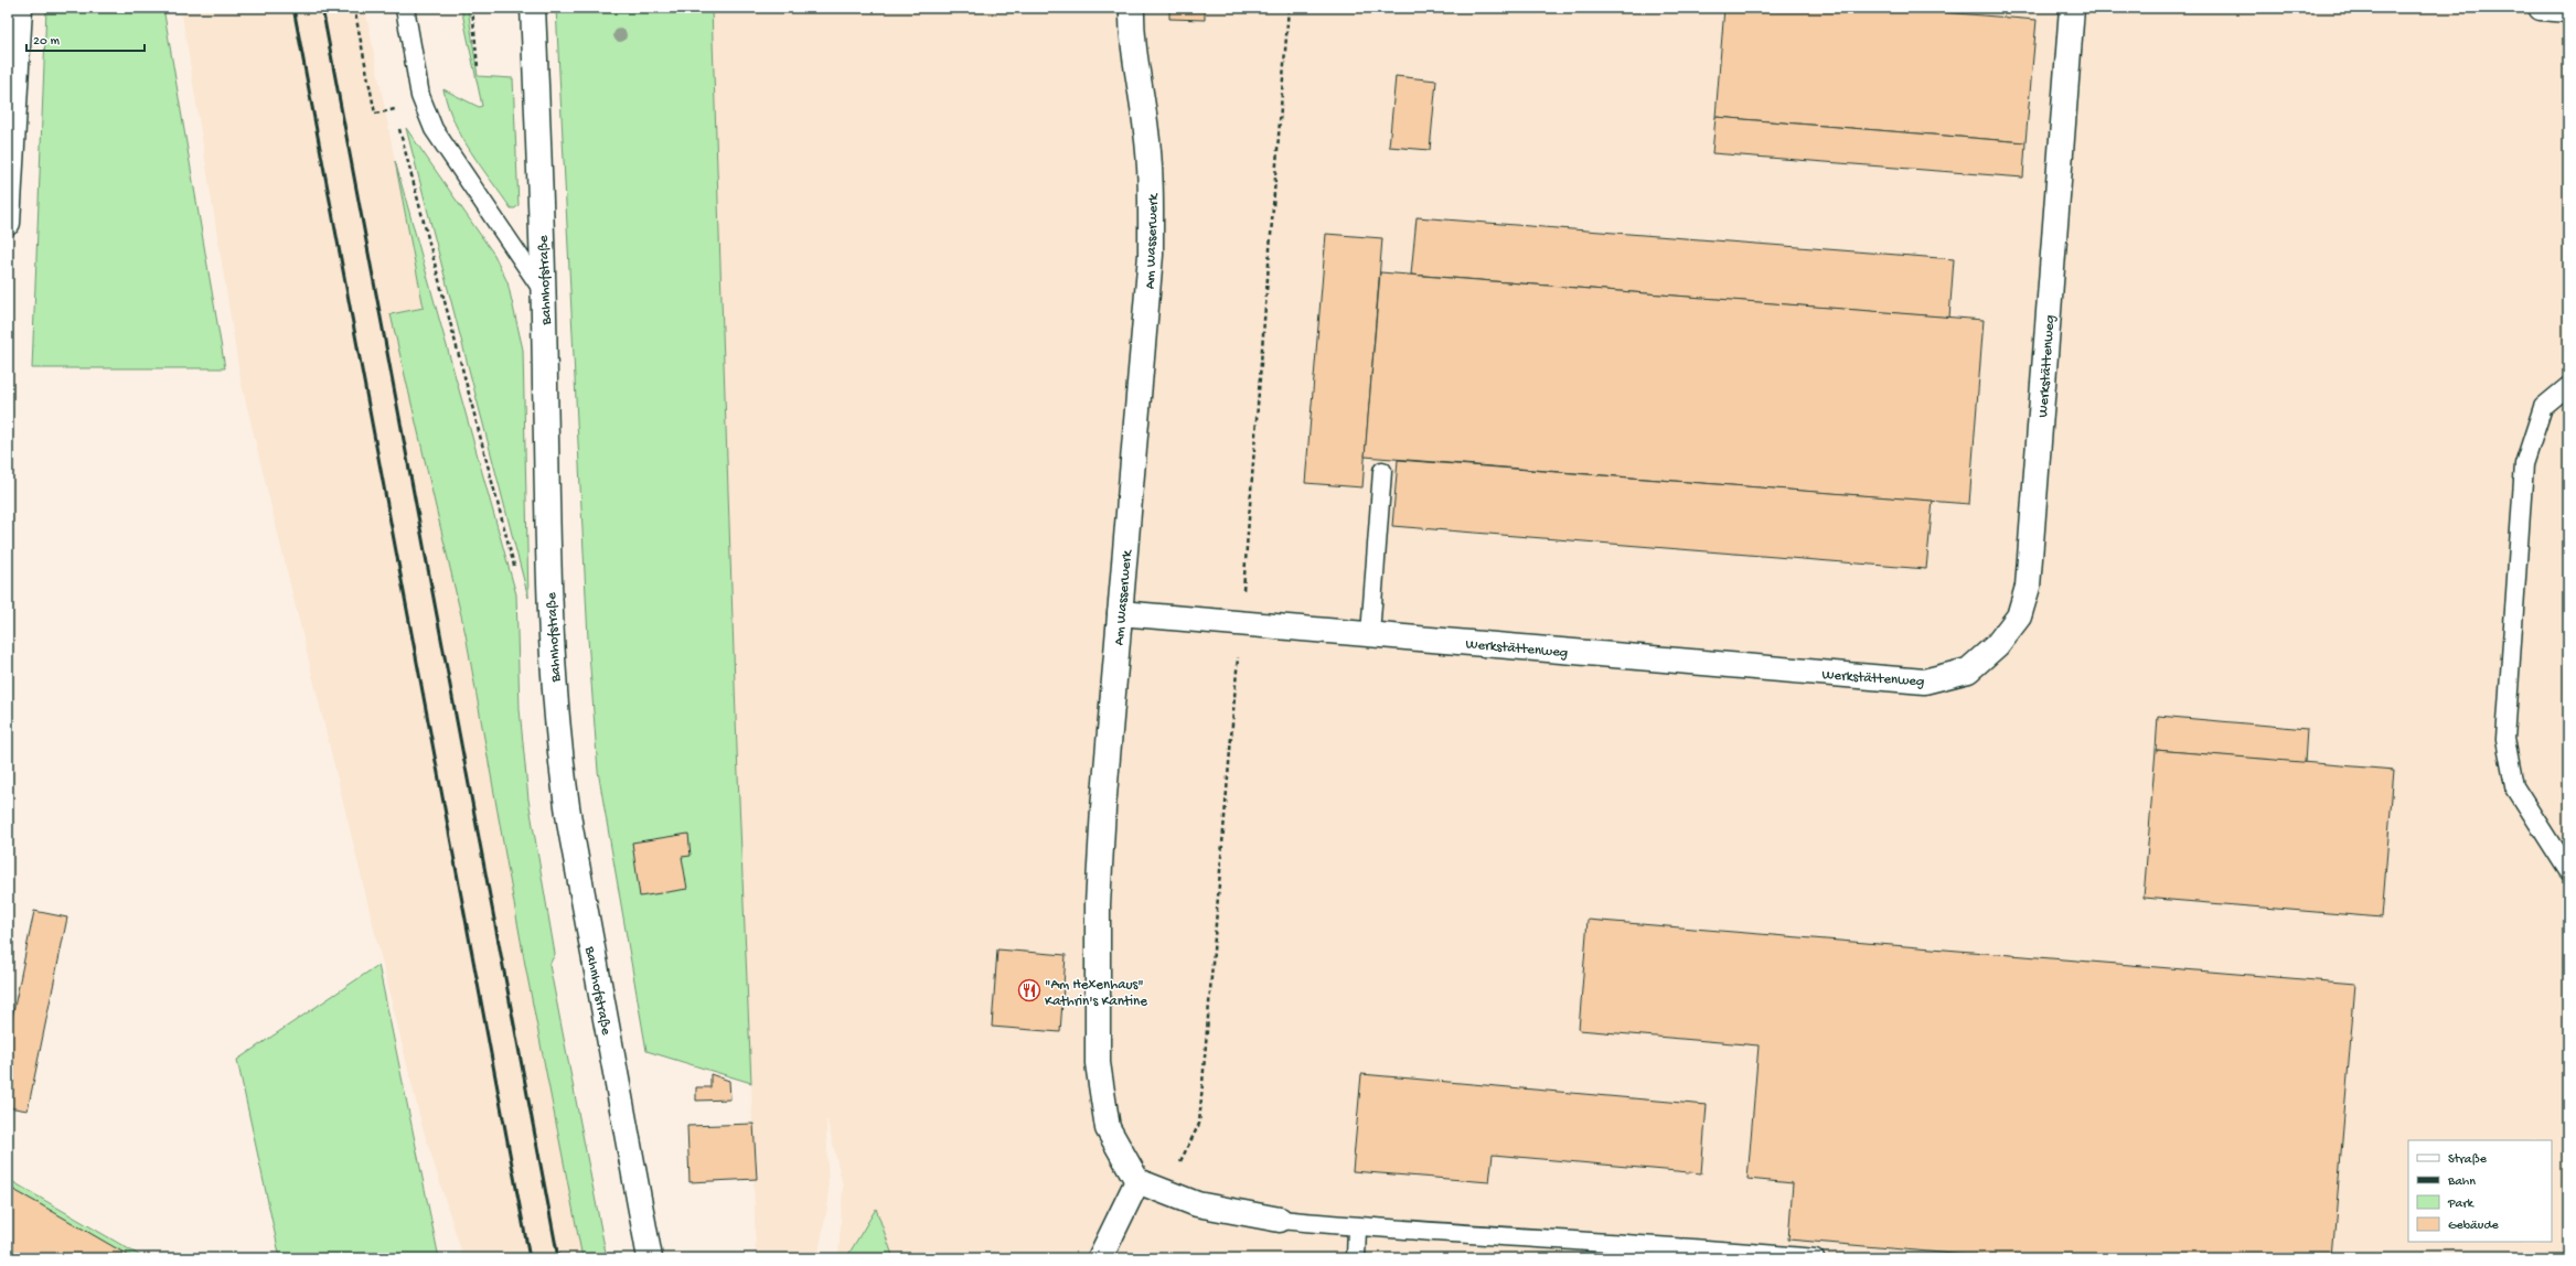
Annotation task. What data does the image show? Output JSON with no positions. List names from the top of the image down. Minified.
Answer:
{"streets":{"street":["Am Wasserwerk","Bahnhofstraße","Werkstättenweg"]},"crossings":[["Am Wasserwerk","Werkstättenweg"]],"places":{"restaurant":["\"Am Hexenhaus\" Kathrin's Kantine"]},"legend":["Straße","Bahn","Park","Gebäude"],"scale_bar":"20 m"}
